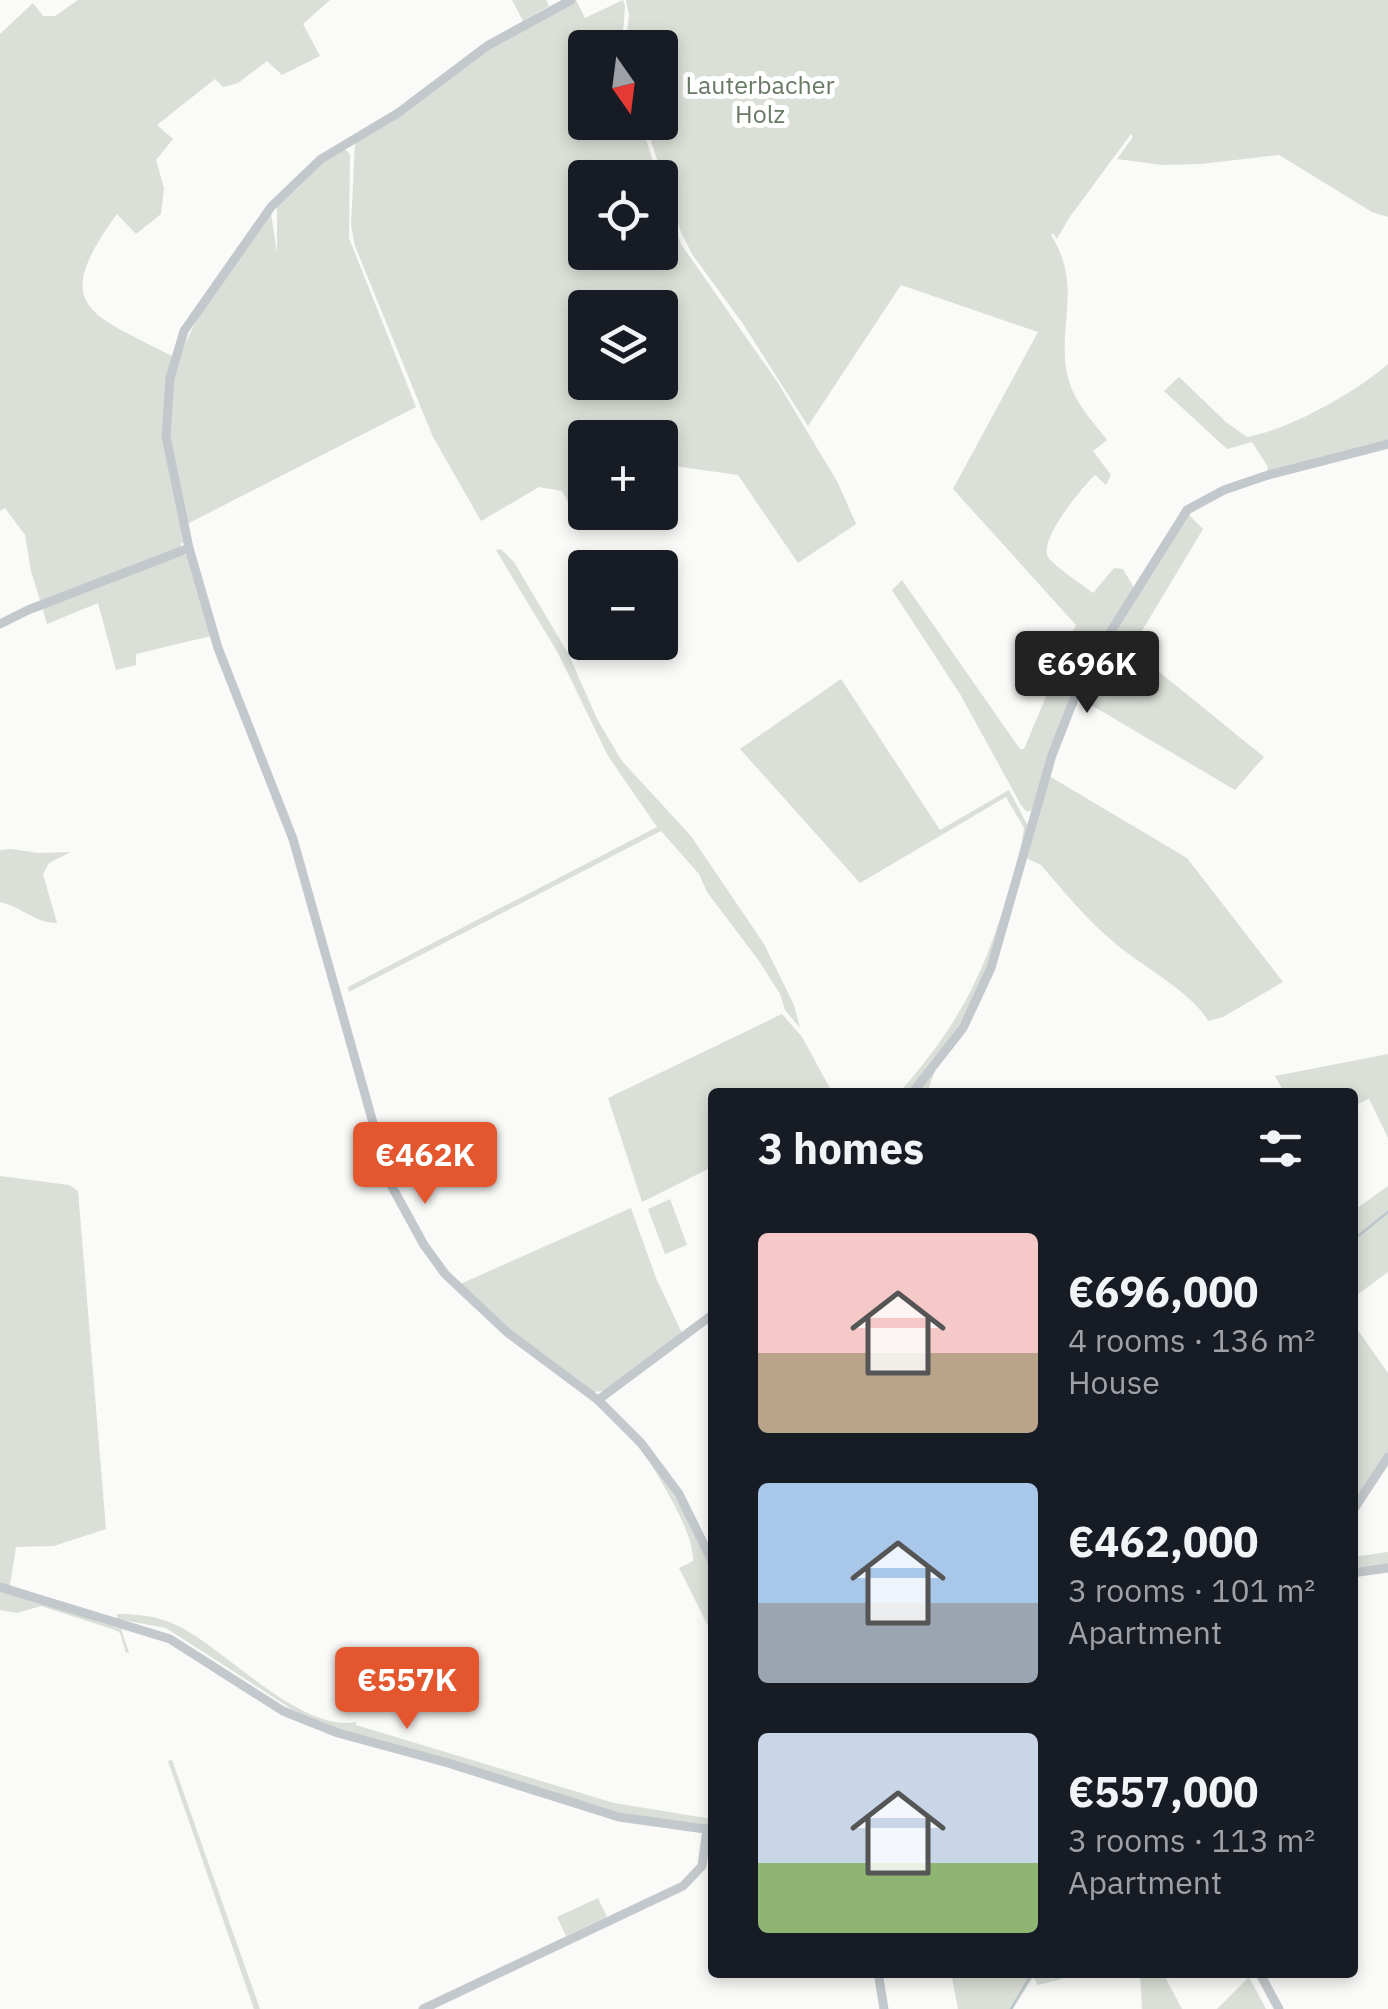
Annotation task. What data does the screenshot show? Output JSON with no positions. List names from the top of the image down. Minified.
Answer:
{"parks":["Lauterbacher Holz"],"north":"bottom","page":{"map_buttons":["+","−"],"price":["€696K","€462K","€557K"],"heading":"3 homes","list":[{"name":"€696,000","note":"4 rooms · 136 m² · House"},{"name":"€462,000","note":"3 rooms · 101 m² · Apartment"},{"name":"€557,000","note":"3 rooms · 113 m² · Apartment"}]}}
